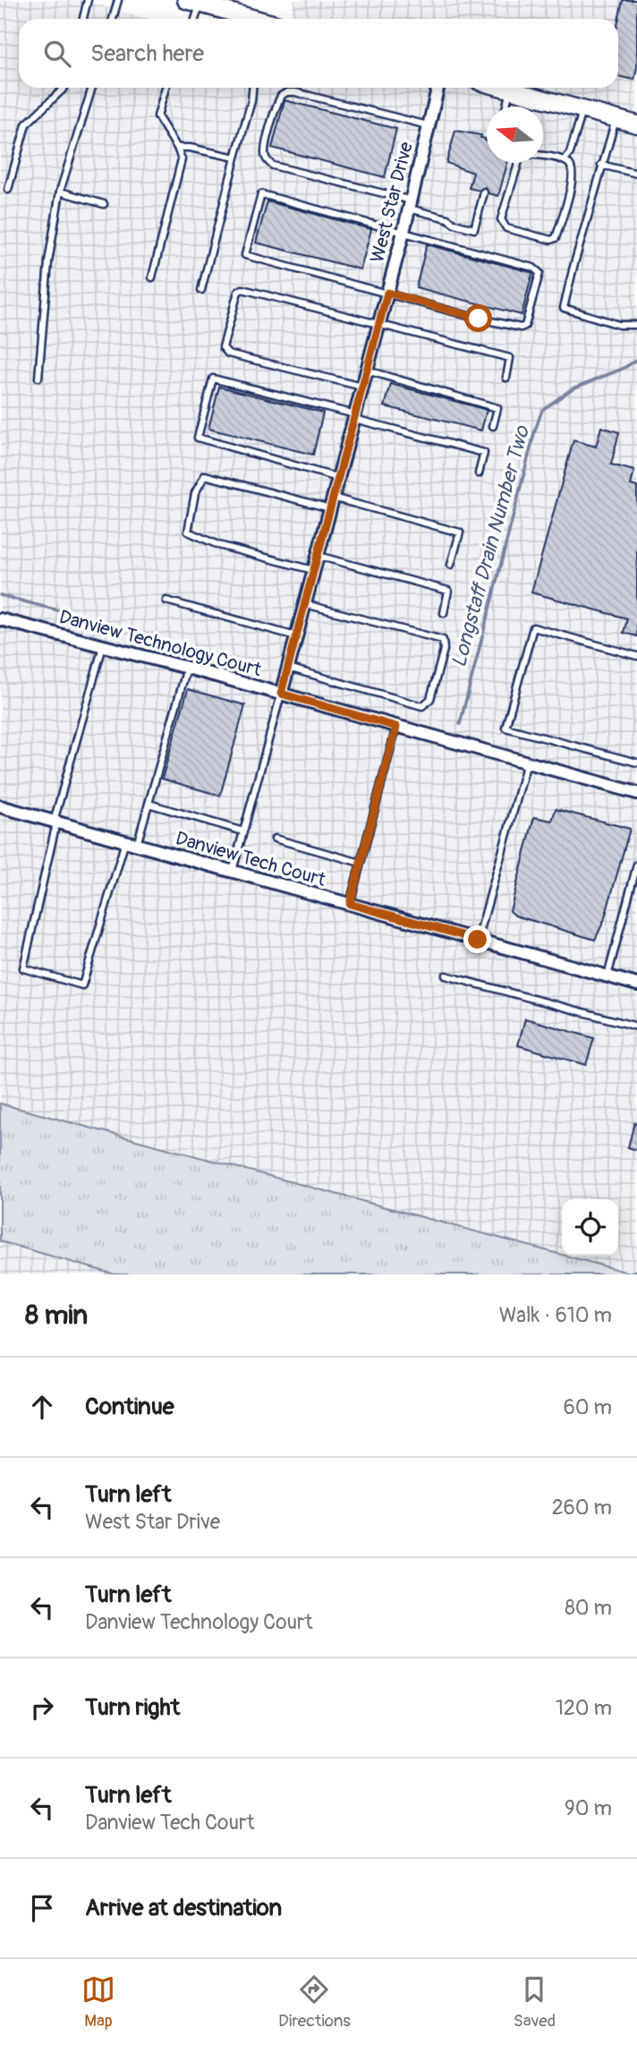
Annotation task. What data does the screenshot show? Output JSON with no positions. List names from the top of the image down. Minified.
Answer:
{"streets":{"street":["West Star Drive","Danview Technology Court","Danview Tech Court"]},"crossings":[["West Star Drive","Danview Technology Court"]],"water":["Longstaff Drain Number Two"],"north":"left","page":{"search":"Search here","heading":["8 min","Walk · 610 m"],"list":[["Continue","60 m"],["Turn left","West Star Drive","260 m"],["Turn left","Danview Technology Court","80 m"],["Turn right","120 m"],["Turn left","Danview Tech Court","90 m"],"Arrive at destination"],"nav":["Map","Directions","Saved"]}}
